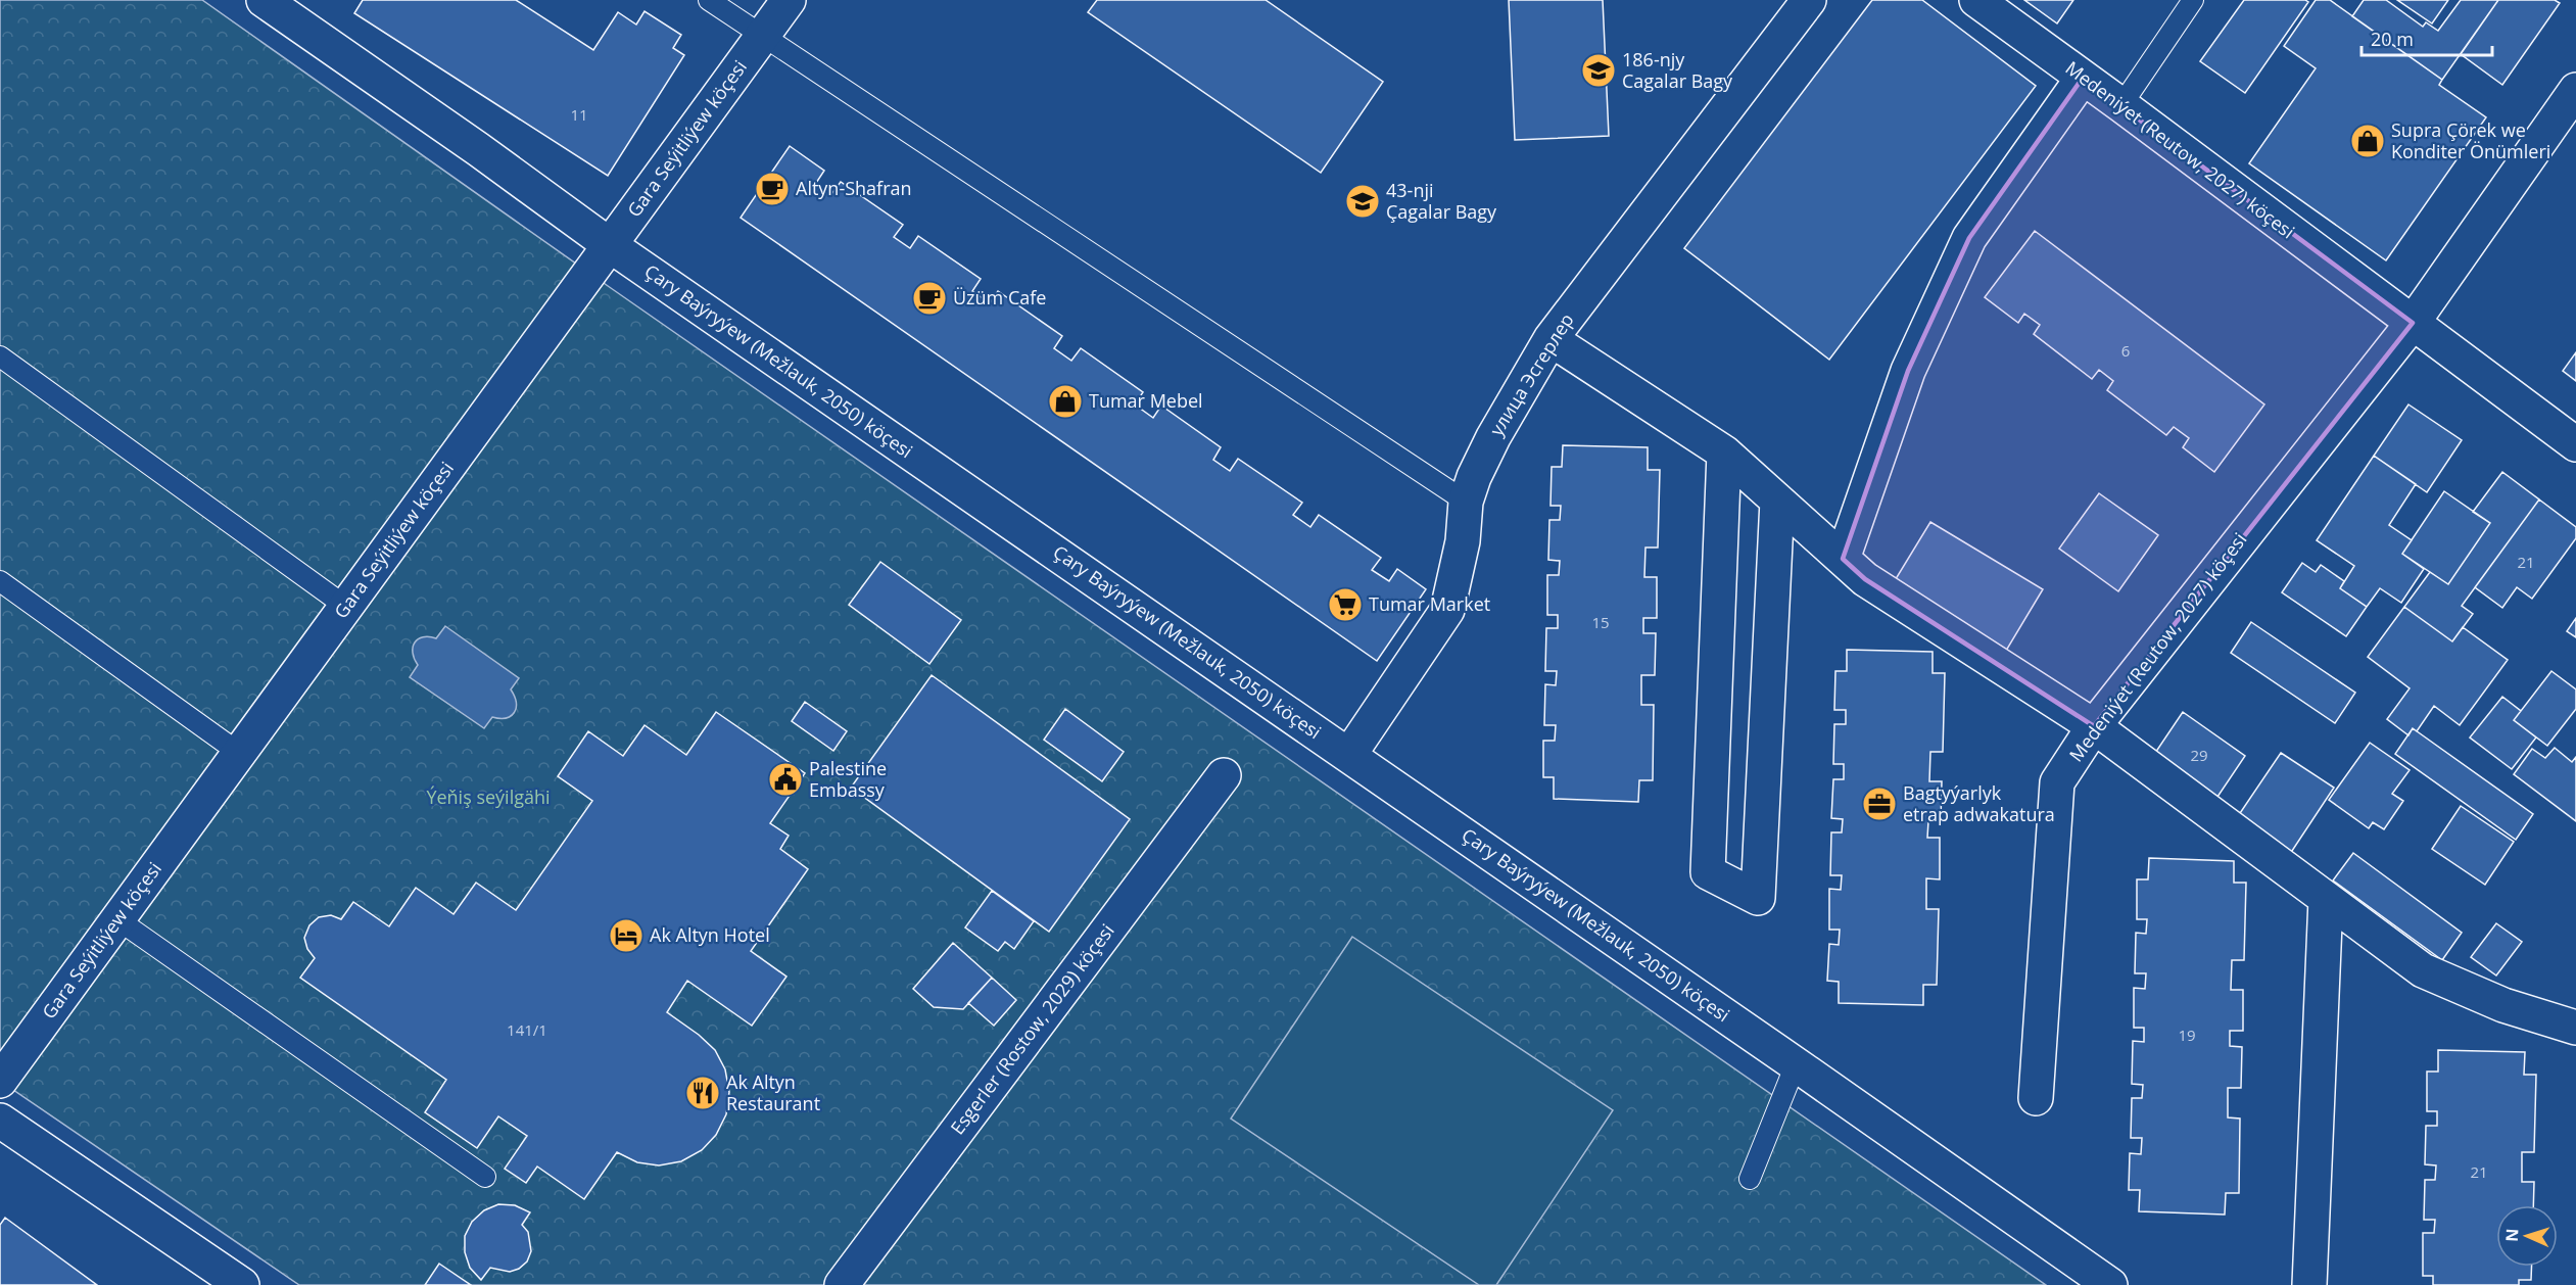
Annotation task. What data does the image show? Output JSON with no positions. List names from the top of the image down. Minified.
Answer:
{"streets":{"street":["Gara Seýitliýew köçesi","Medeniýet (Reutow, 2027) köçesi","Çary Baýryýew (Mežlauk, 2050) köçesi","улица Эсгерлер","Esgerler (Rostow, 2029) köçesi"]},"crossings":[["Gara Seýitliýew köçesi","Çary Baýryýew (Mežlauk, 2050) köçesi"],["Çary Baýryýew (Mežlauk, 2050) köçesi","улица Эсгерлер"]],"parks":["Ýeňiş seýilgähi"],"places":{"school or university":["186-njy Cagalar Bagy","43-nji Çagalar Bagy"],"shop":["Supra Çörek we Konditer Önümleri","Tumar Mebel"],"cafe":["Altyn-Shafran","Üzüm Cafe"],"supermarket":["Tumar Market"],"public building":["Palestine Embassy"],"office":["Bagtyýarlyk etrap adwakatura"],"hotel":["Ak Altyn Hotel"],"restaurant":["Ak Altyn Restaurant"]},"house_numbers":["11","6","21","15","29","141/1","19","21"],"scale_bar":"20 m","north":"left"}
